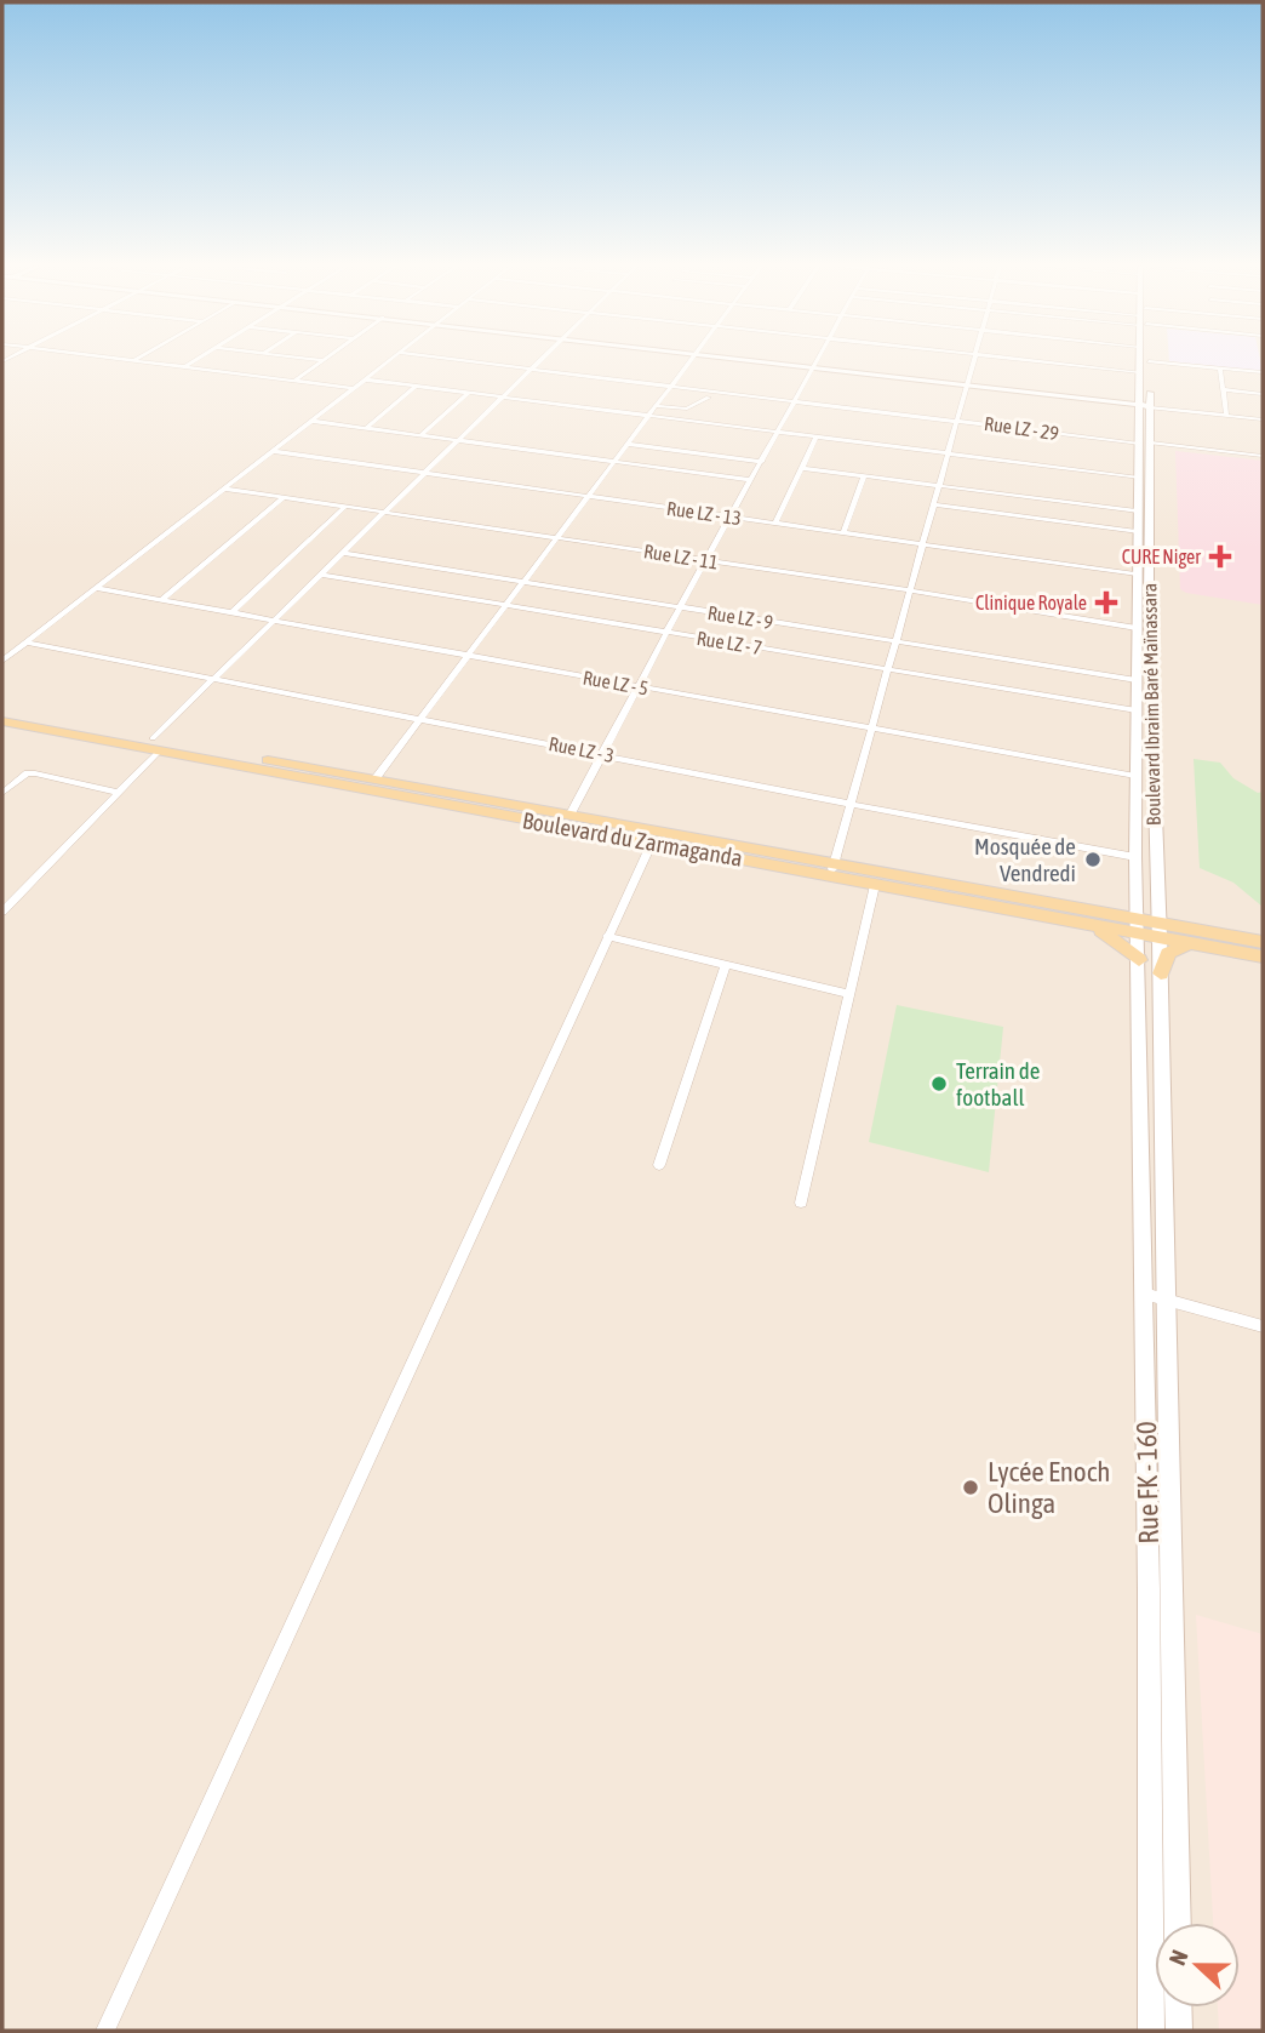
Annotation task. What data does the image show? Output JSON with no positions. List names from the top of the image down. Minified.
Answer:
{"streets":{"main road":["Boulevard Ibraim Baré Maïnassara","Boulevard du Zarmaganda","Rue FK - 160"],"street":["Rue LZ - 29","Rue LZ - 13","Rue LZ - 11","Rue LZ - 9","Rue LZ - 7","Rue LZ - 5","Rue LZ - 3"]},"crossings":[["Rue LZ - 29","Boulevard Ibraim Baré Maïnassara"],["Rue LZ - 13","Boulevard Ibraim Baré Maïnassara"],["Rue LZ - 11","Boulevard Ibraim Baré Maïnassara"],["Rue LZ - 9","Boulevard Ibraim Baré Maïnassara"],["Rue LZ - 7","Boulevard Ibraim Baré Maïnassara"],["Rue LZ - 5","Boulevard Ibraim Baré Maïnassara"],["Boulevard Ibraim Baré Maïnassara","Rue LZ - 3"],["Boulevard Ibraim Baré Maïnassara","Boulevard du Zarmaganda"],["Boulevard Ibraim Baré Maïnassara","Rue FK - 160"],["Boulevard du Zarmaganda","Rue FK - 160"]],"places":{"health":["CURE Niger","Clinique Royale"],"other":["Mosquée de Vendredi","Terrain de football","Lycée Enoch Olinga"]},"north":"left"}
